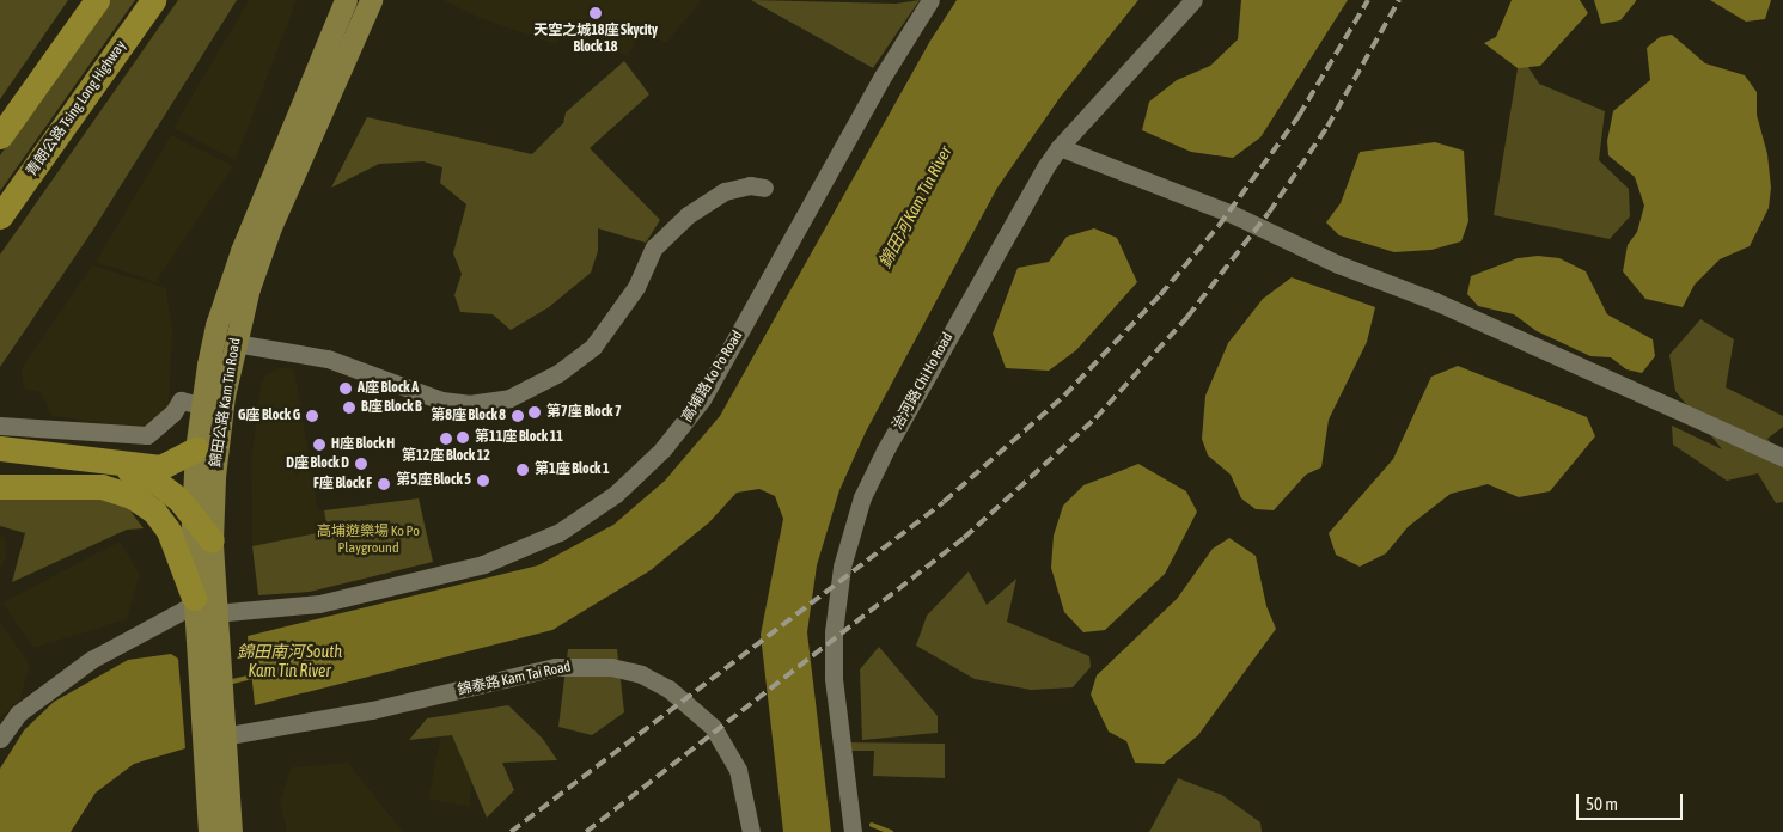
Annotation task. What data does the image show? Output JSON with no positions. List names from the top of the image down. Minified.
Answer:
{"streets":{"highway":["青朗公路 Tsing Long Highway"],"main road":["錦田公路 Kam Tin Road"],"street":["高埔路 Ko Po Road","治河路 Chi Ho Road","錦泰路 Kam Tai Road"]},"crossings":[["高埔路 Ko Po Road","錦田公路 Kam Tin Road"],["錦田公路 Kam Tin Road","錦泰路 Kam Tai Road"]],"water":["錦田河 Kam Tin River","錦田南河 South Kam Tin River"],"parks":["高埔遊樂場 Ko Po Playground"],"places":["天空之城18座 Skycity Block 18","A座 Block A","B座 Block B","第7座 Block 7","G座 Block G","第8座 Block 8","第11座 Block 11","第12座 Block 12","H座 Block H","D座 Block D","第1座 Block 1","第5座 Block 5","F座 Block F"],"scale_bar":"50 m"}
